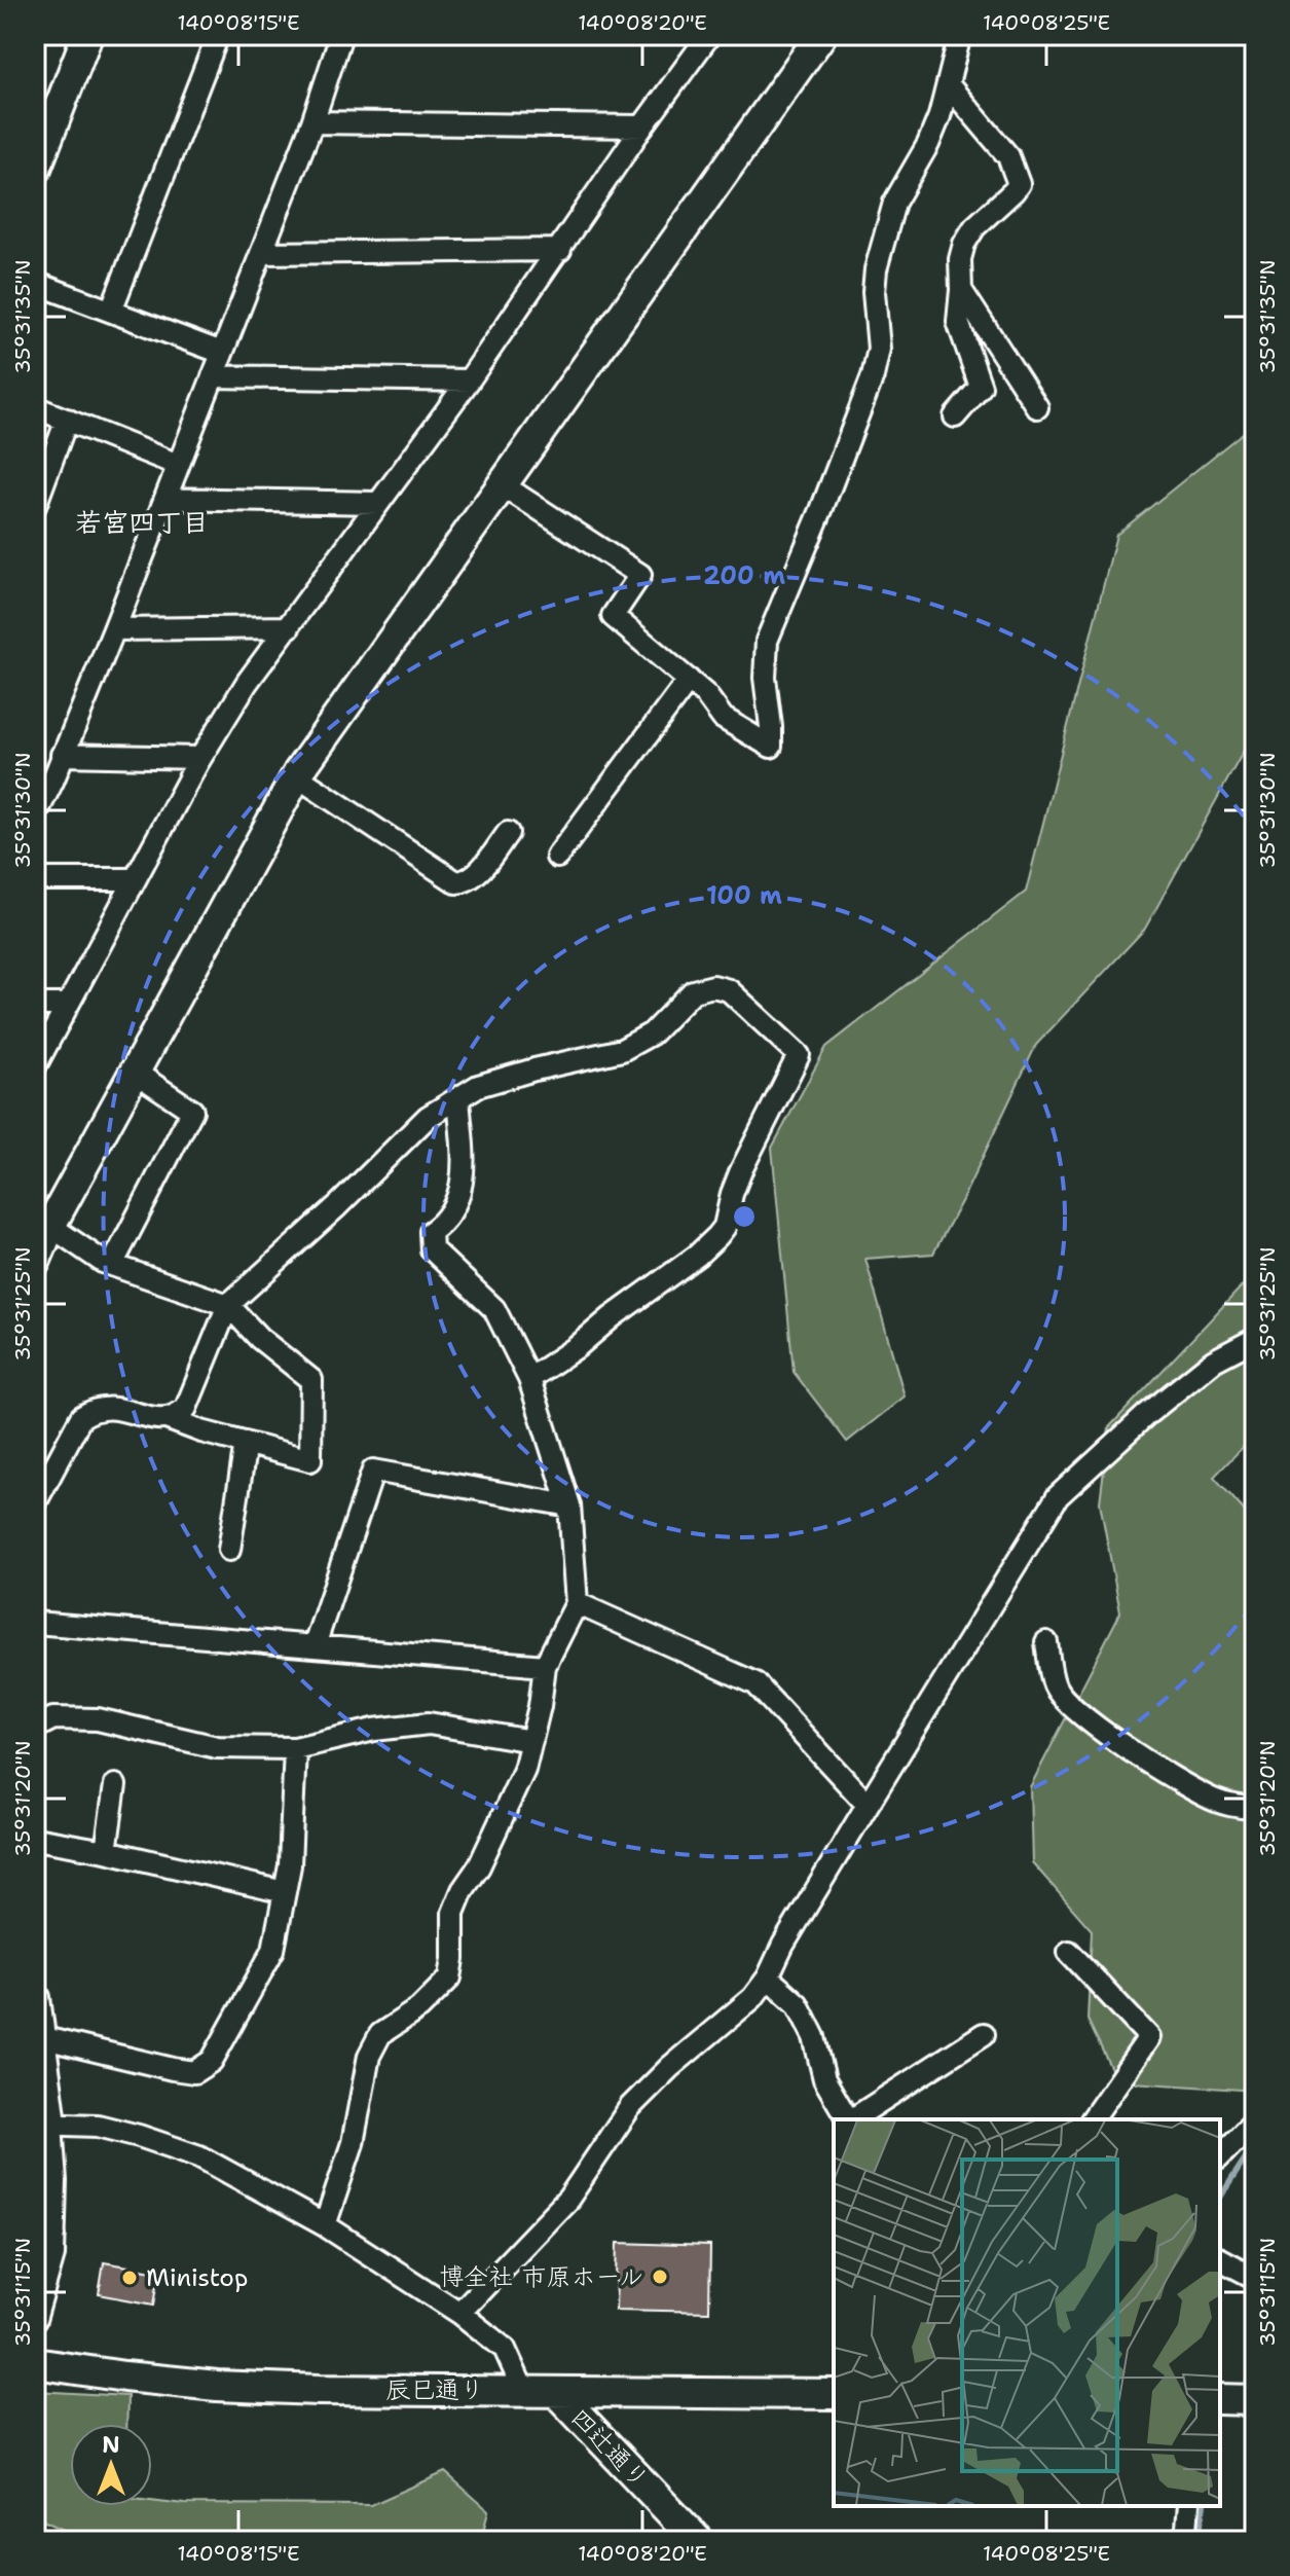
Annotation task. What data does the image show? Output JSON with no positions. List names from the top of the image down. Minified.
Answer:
{"streets":{"street":["辰巳通り","四辻通り"]},"crossings":[["辰巳通り","四辻通り"]],"districts":["若宮四丁目"],"places":["博全社 市原ホール","Ministop"],"north":"top","coordinates":["140°08'15\"E","140°08'20\"E","140°08'25\"E","35°31'35\"N","35°31'30\"N","35°31'25\"N","35°31'20\"N","35°31'15\"N"],"rings":["200 m","100 m"]}
